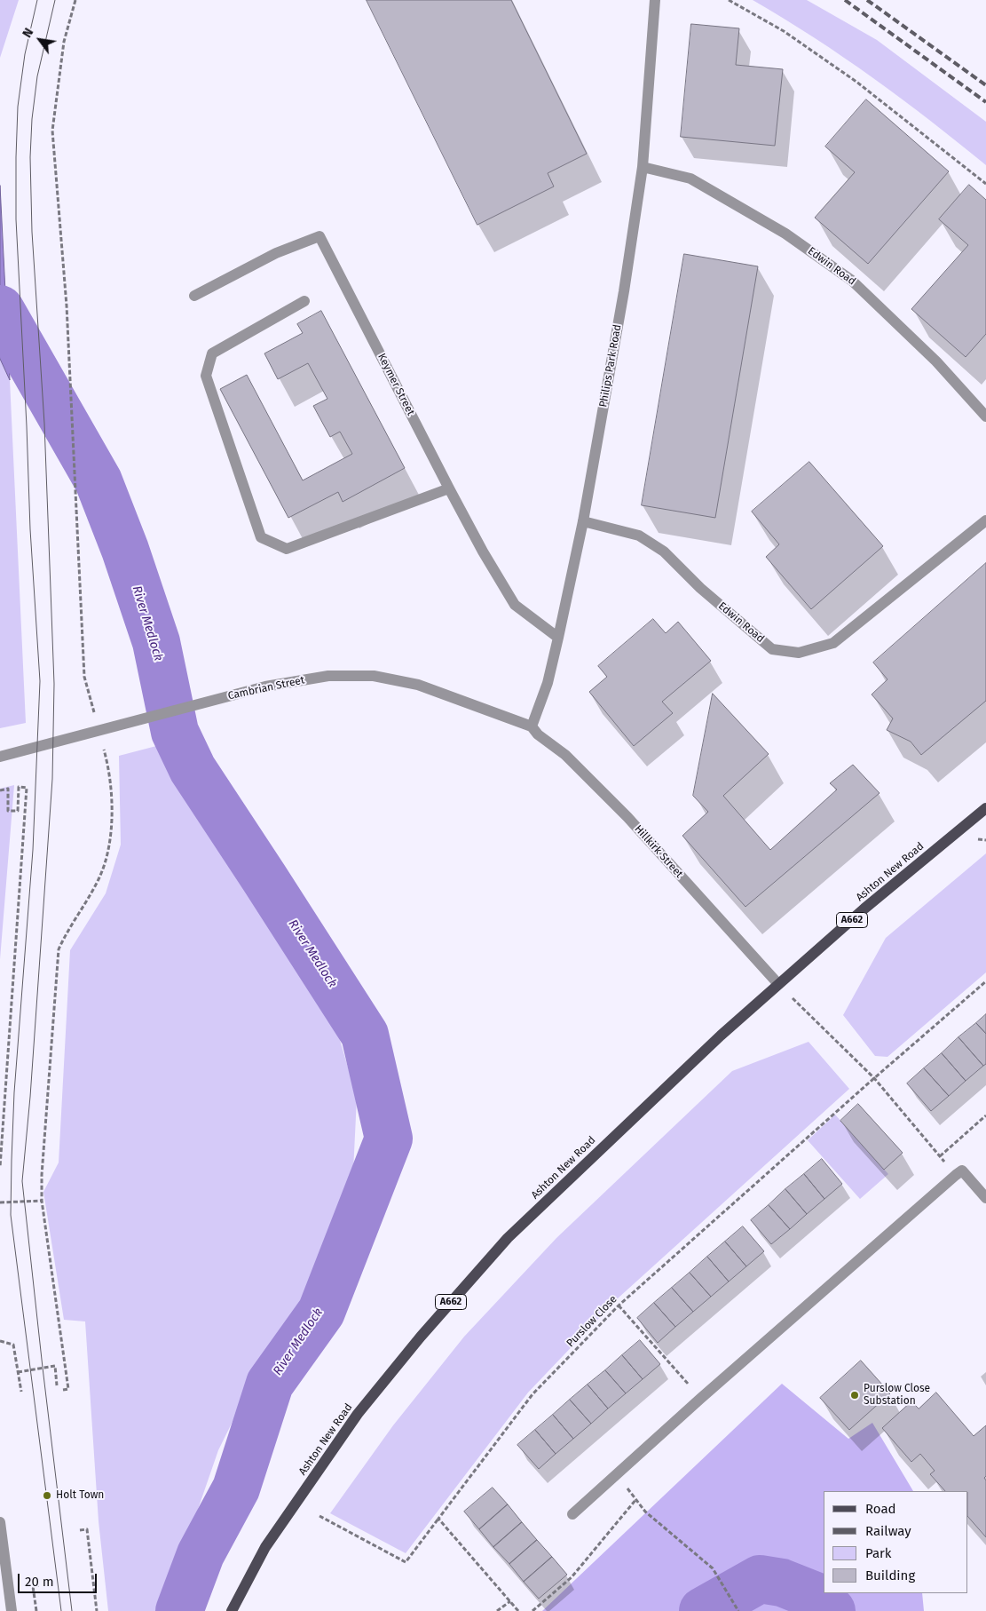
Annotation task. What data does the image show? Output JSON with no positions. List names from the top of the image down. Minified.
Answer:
{"streets":{"main road":["Ashton New Road","A662"],"street":["Edwin Road","Philips Park Road","Keymer Street","Cambrian Street","Hillkirk Street"],"path":["Purslow Close"]},"crossings":[["Edwin Road","Philips Park Road"],["Philips Park Road","Keymer Street"],["Philips Park Road","Cambrian Street"],["Philips Park Road","Hillkirk Street"],["Cambrian Street","Hillkirk Street"],["Hillkirk Street","Ashton New Road"]],"water":["River Medlock"],"places":["Purslow Close Substation","Holt Town"],"legend":["Road","Railway","Park","Building"],"scale_bar":"20 m","north":"top left"}
